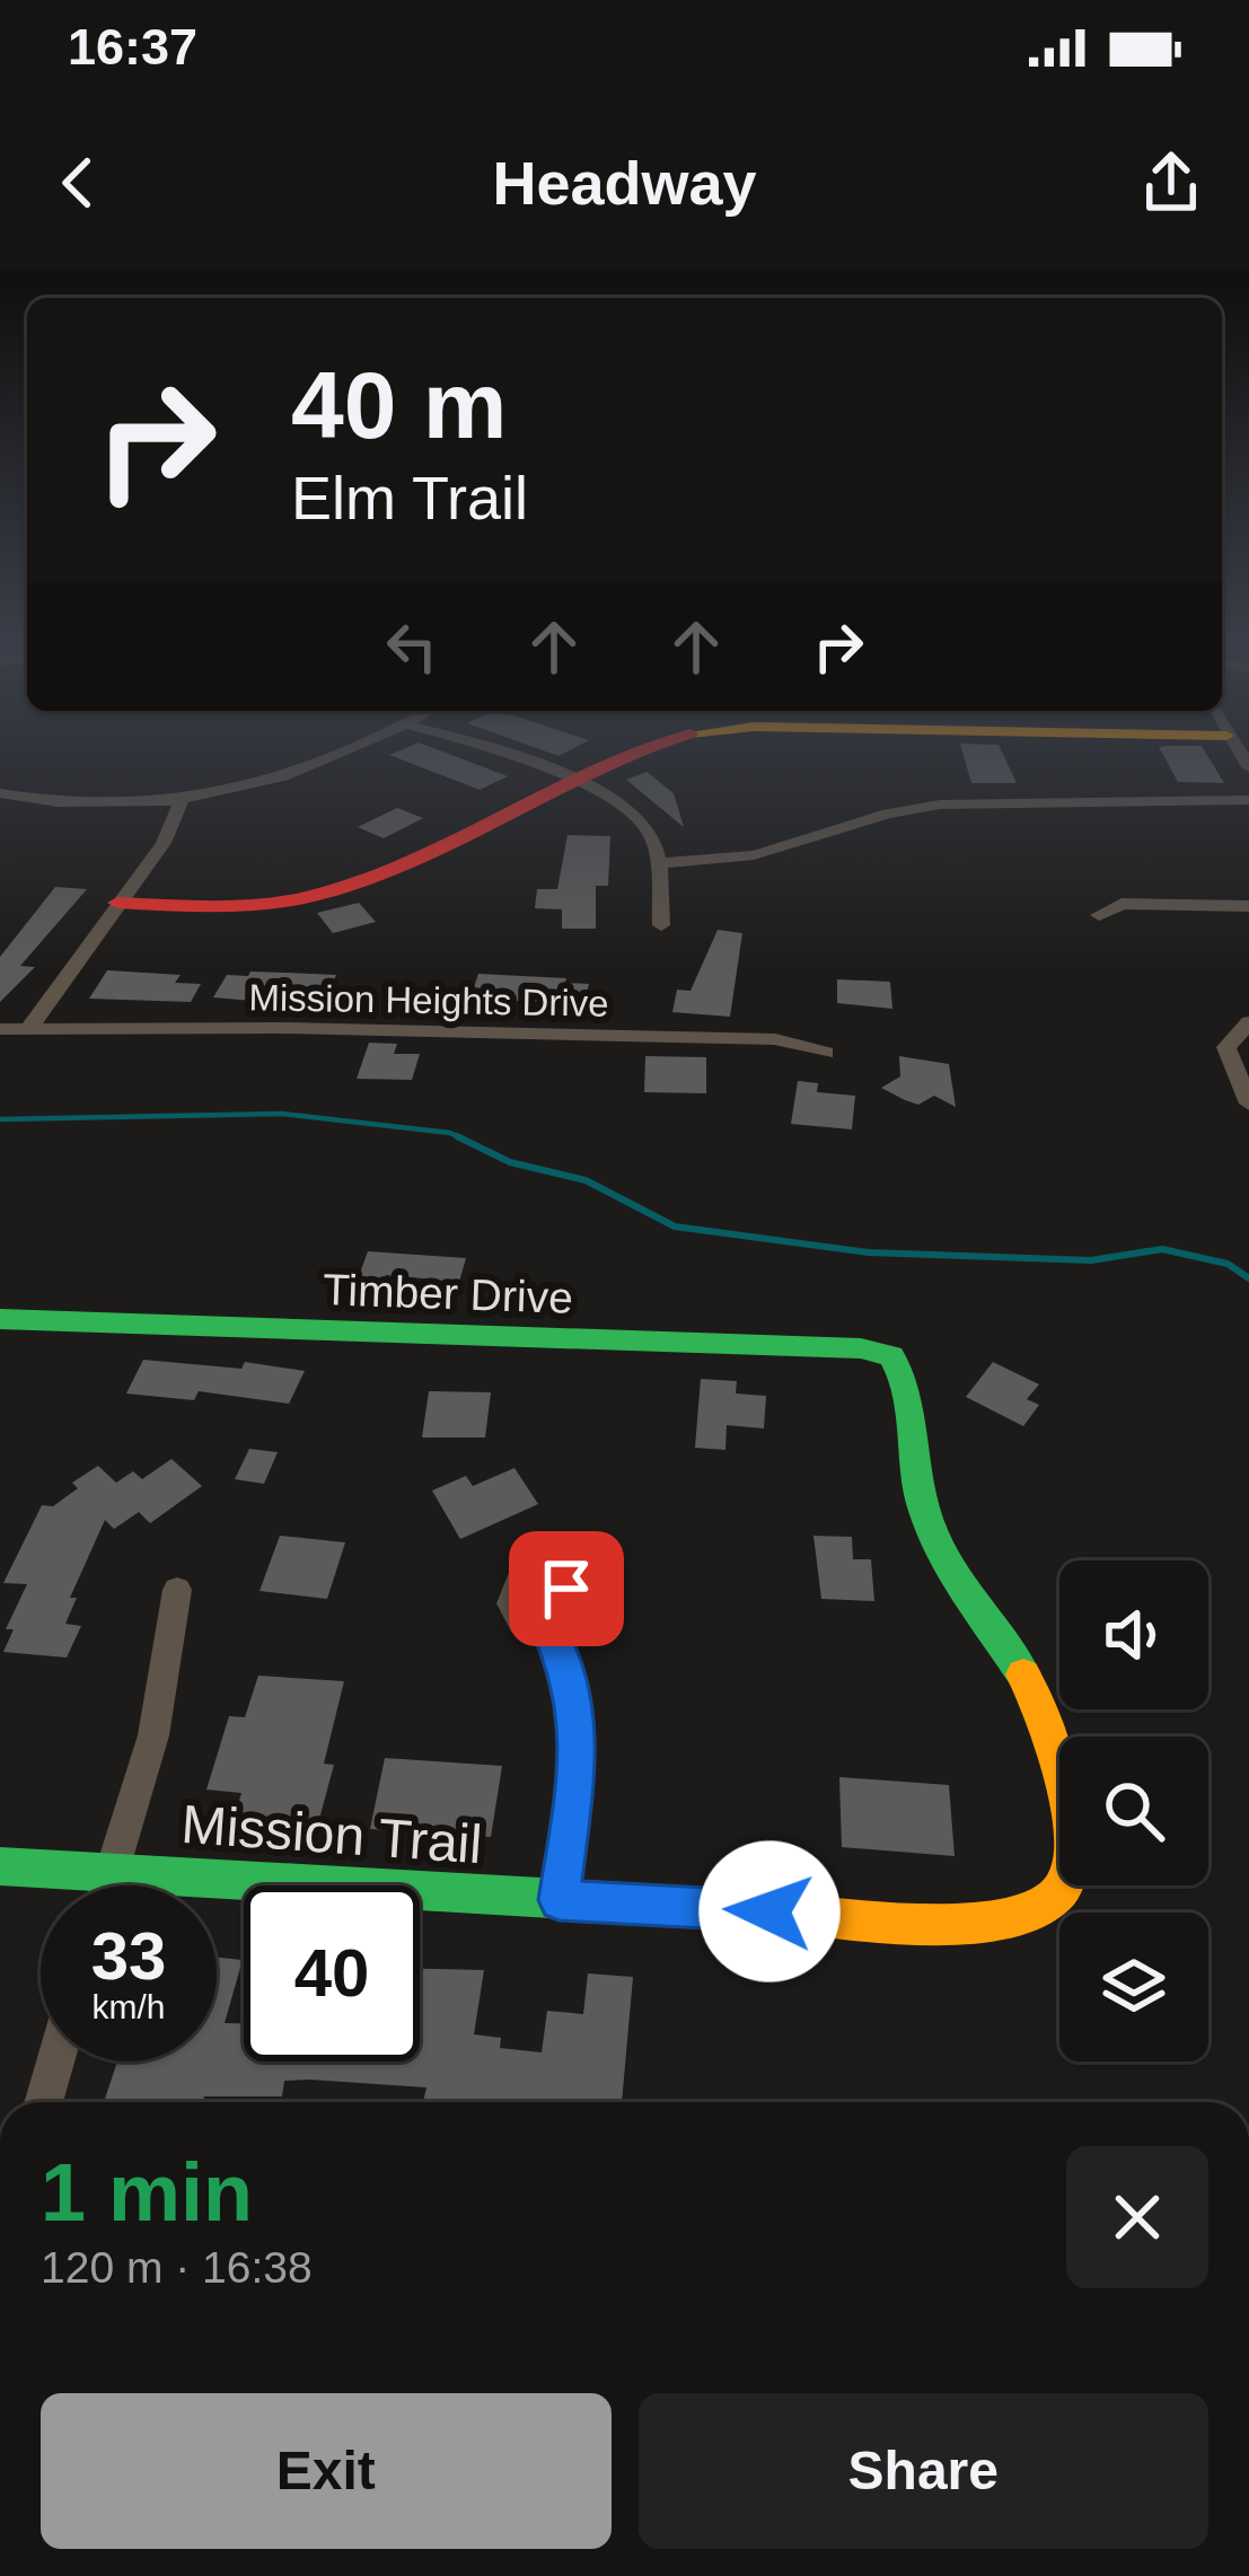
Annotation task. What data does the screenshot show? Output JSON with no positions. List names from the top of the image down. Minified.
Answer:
{"streets":{"street":["Mission Heights Drive","Timber Drive","Mission Trail"]},"crossings":[["Timber Drive","Mission Trail"]],"page":{"status":"16:37","header":"Headway","turn":["40 m","Elm Trail"],"speed":"33 km/h","limit":"40","heading":["1 min","120 m · 16:38"],"buttons":["Exit","Share"]}}
